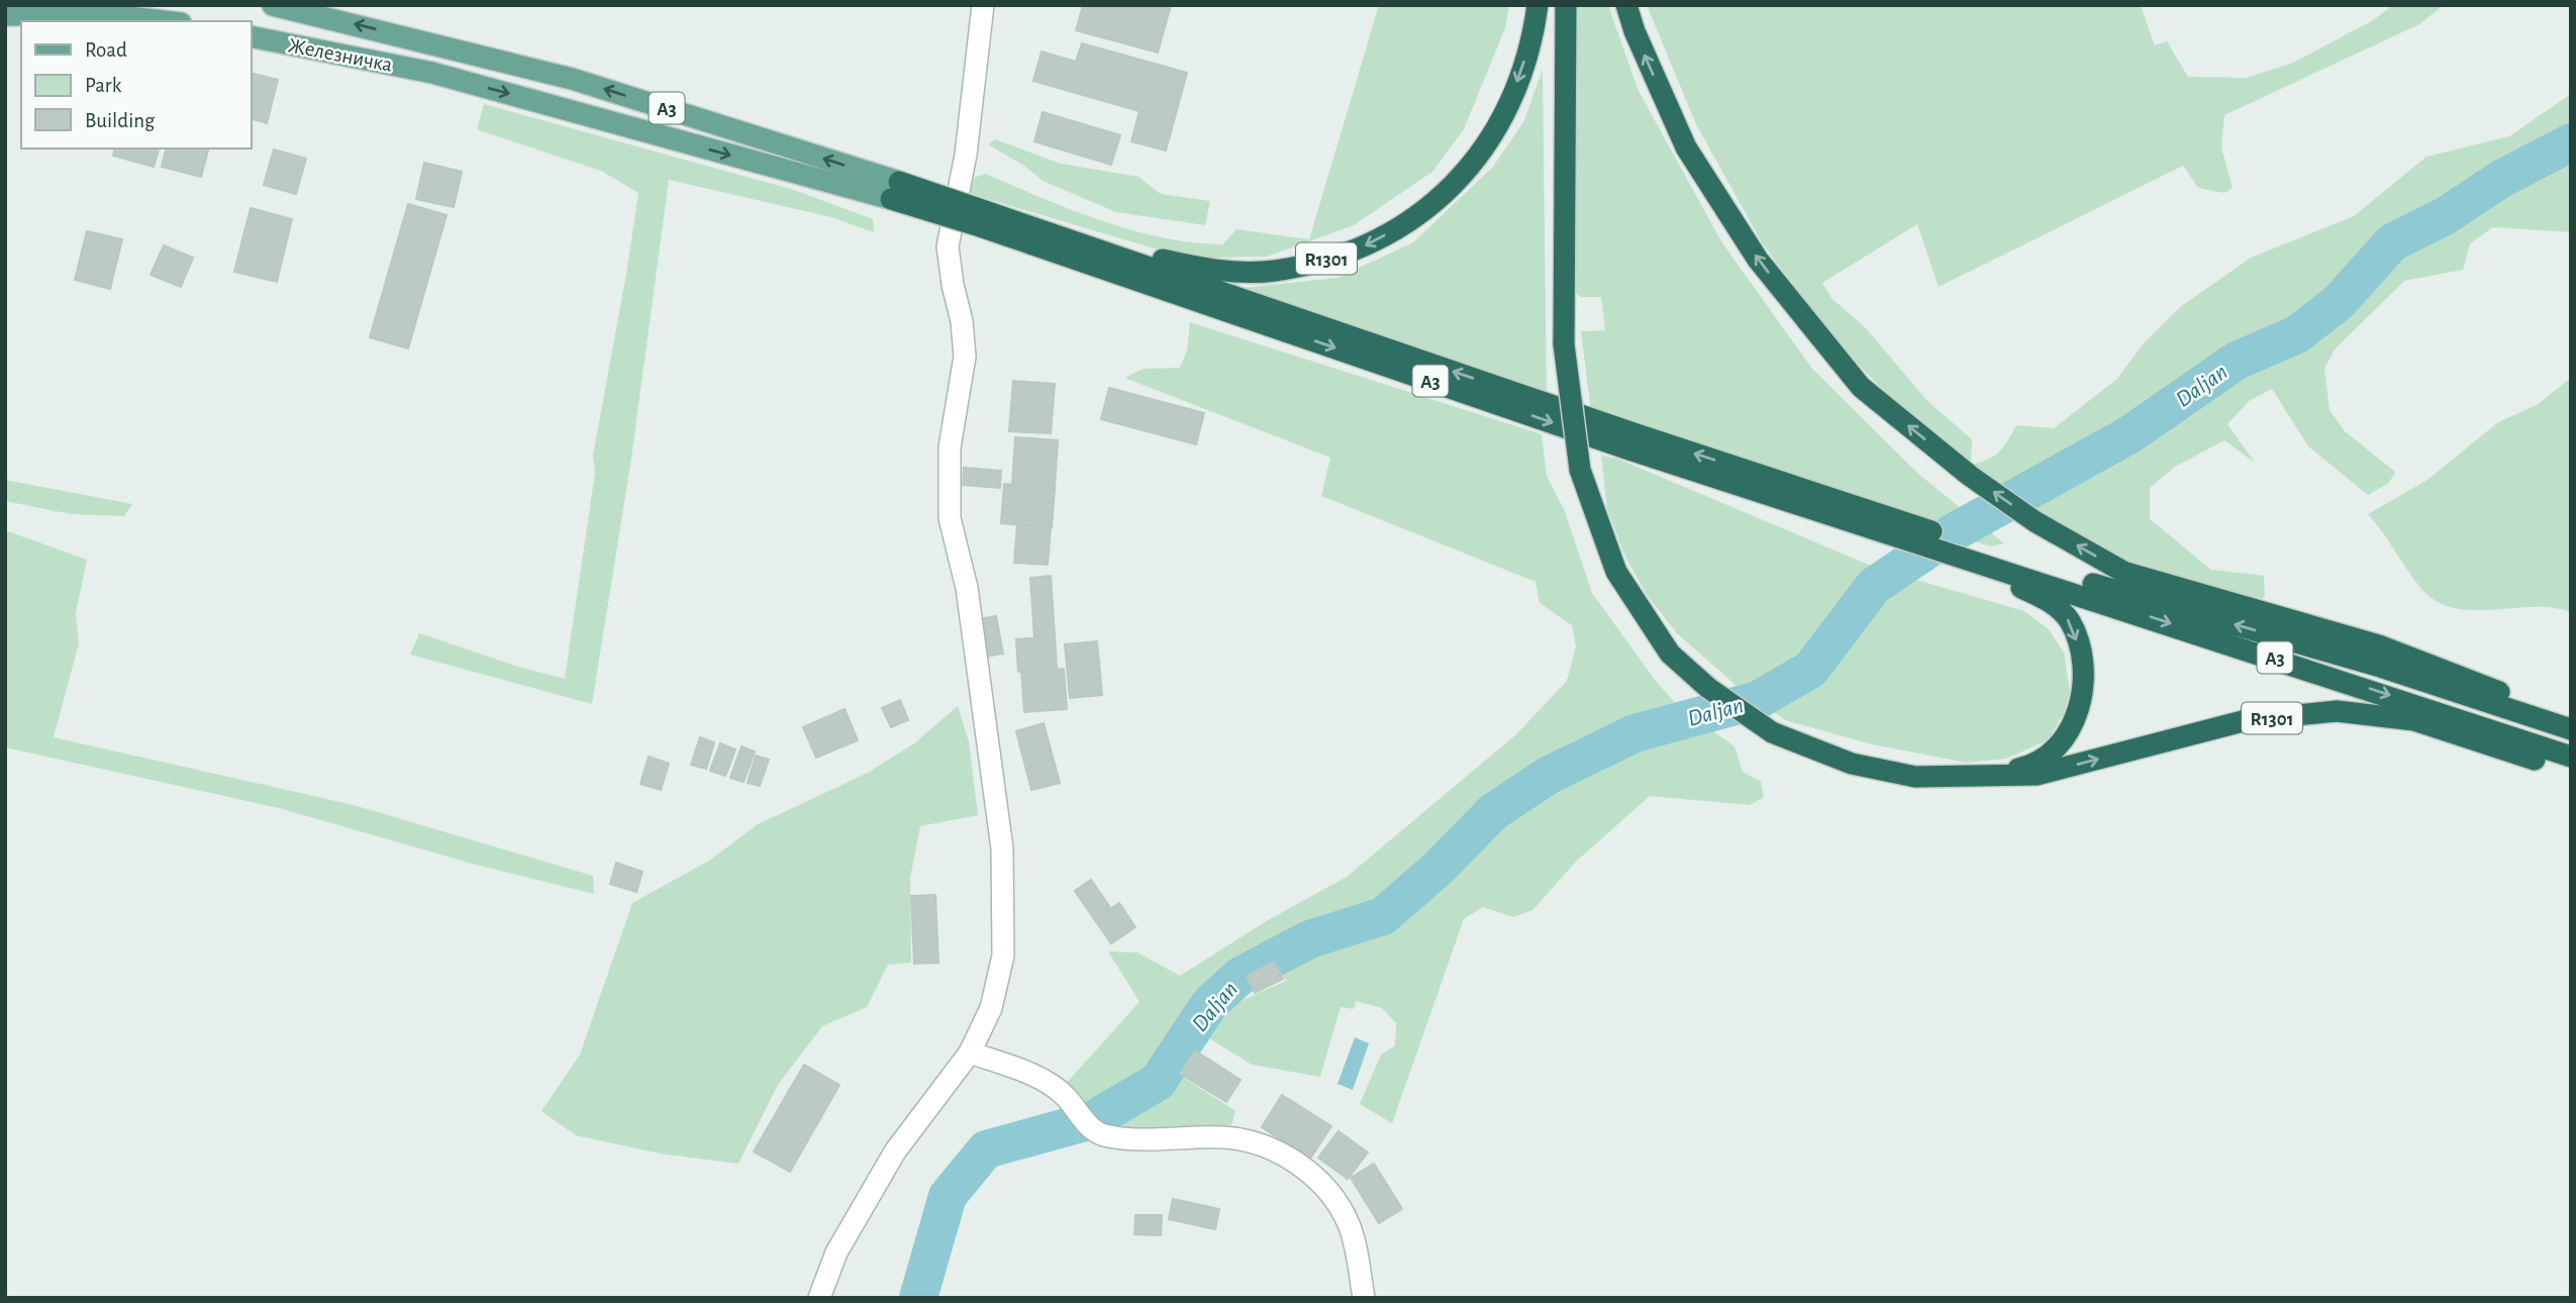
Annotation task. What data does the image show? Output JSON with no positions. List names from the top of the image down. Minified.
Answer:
{"streets":{"highway":["A3","R1301"],"main road":["Железничка"]},"crossings":[["Железничка","A3"],["A3","R1301"]],"water":["Daljan"],"legend":["Road","Park","Building"]}
